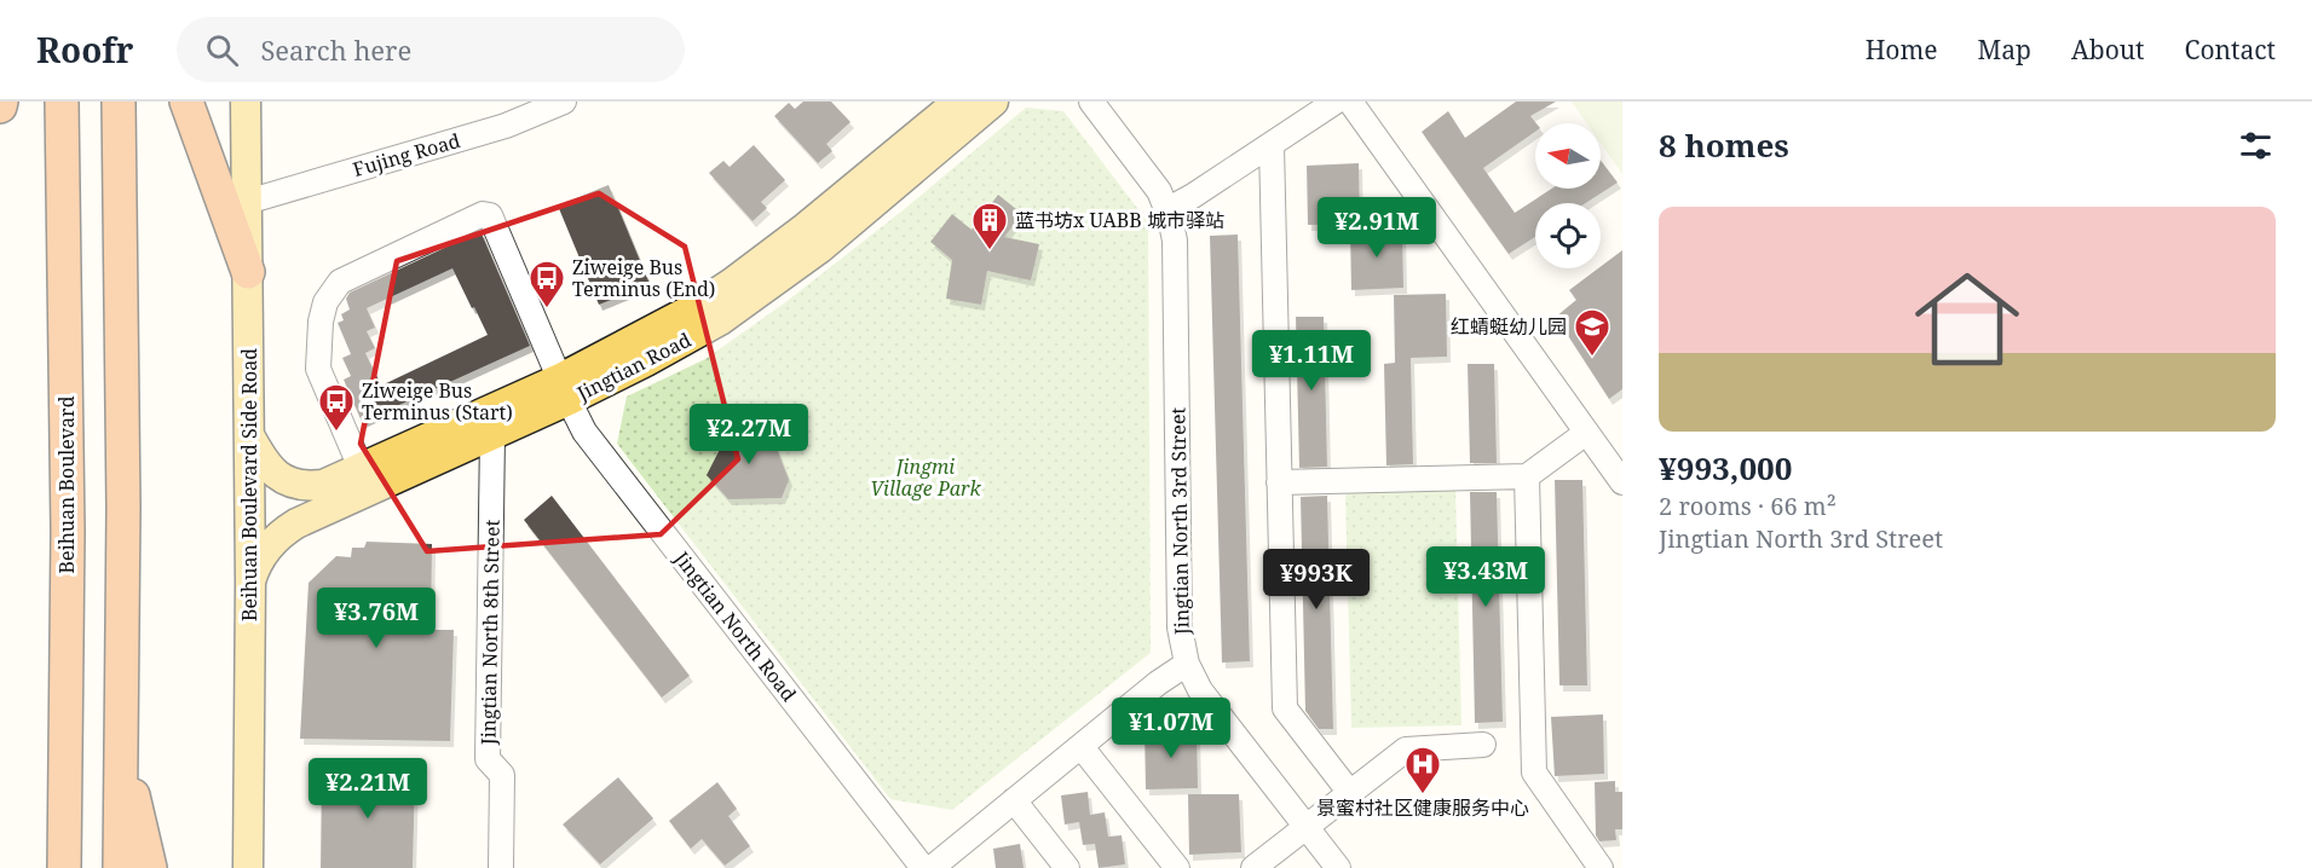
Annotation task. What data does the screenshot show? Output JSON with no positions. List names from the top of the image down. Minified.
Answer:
{"streets":{"highway":["Beihuan Boulevard"],"main road":["Jingtian Road","Beihuan Boulevard Side Road"],"street":["Fujing Road","Jingtian North 3rd Street","Jingtian North Road","Jingtian North 8th Street"]},"crossings":[["Fujing Road","Beihuan Boulevard Side Road"],["Jingtian Road","Beihuan Boulevard Side Road"],["Jingtian Road","Jingtian North Road"],["Jingtian Road","Jingtian North 8th Street"]],"parks":["Jingmi Village Park"],"places":{"building":["蓝书坊x UABB 城市驿站"],"bus stop":["Ziweige Bus Terminus (End)","Ziweige Bus Terminus (Start)"],"school or university":["红蜻蜓幼儿园"],"hospital":["景蜜村社区健康服务中心"]},"north":"left","page":{"header":"Roofr","search":"Search here","nav":["Home","Map","About","Contact"],"heading":"8 homes","list":[{"name":"¥993,000","note":"2 rooms · 66 m² · Jingtian North 3rd Street"}],"price":["¥2.91M","¥1.11M","¥2.27M","¥3.43M","¥993K","¥3.76M","¥1.07M","¥2.21M"]}}
